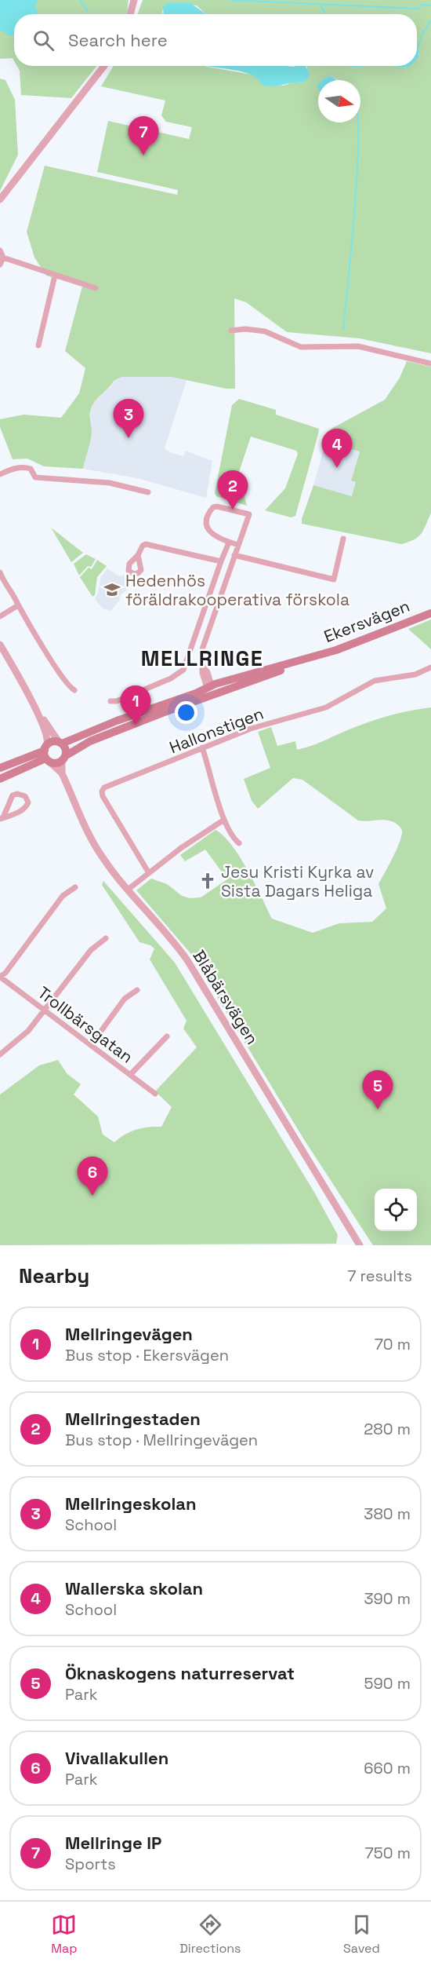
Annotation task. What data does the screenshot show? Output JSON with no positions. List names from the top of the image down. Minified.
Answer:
{"streets":{"main road":["Ekersvägen"],"street":["Hallonstigen","Blåbärsvägen","Trollbärsgatan"]},"crossings":[["Ekersvägen","Blåbärsvägen"]],"districts":["MELLRINGE"],"places":{"school or university":["Hedenhös föräldrakooperativa förskola"],"church":["Jesu Kristi Kyrka av Sista Dagars Heliga"]},"north":"right","page":{"search":"Search here","pins":["7","3","4","2","1","5","6"],"heading":["Nearby","7 results"],"list":[{"mark":"1","name":"Mellringevägen","note":"Bus stop · Ekersvägen","value":"70 m"},{"mark":"2","name":"Mellringestaden","note":"Bus stop · Mellringevägen","value":"280 m"},{"mark":"3","name":"Mellringeskolan","note":"School","value":"380 m"},{"mark":"4","name":"Wallerska skolan","note":"School","value":"390 m"},{"mark":"5","name":"Öknaskogens naturreservat","note":"Park","value":"590 m"},{"mark":"6","name":"Vivallakullen","note":"Park","value":"660 m"},{"mark":"7","name":"Mellringe IP","note":"Sports","value":"750 m"}],"nav":["Map","Directions","Saved"]}}
